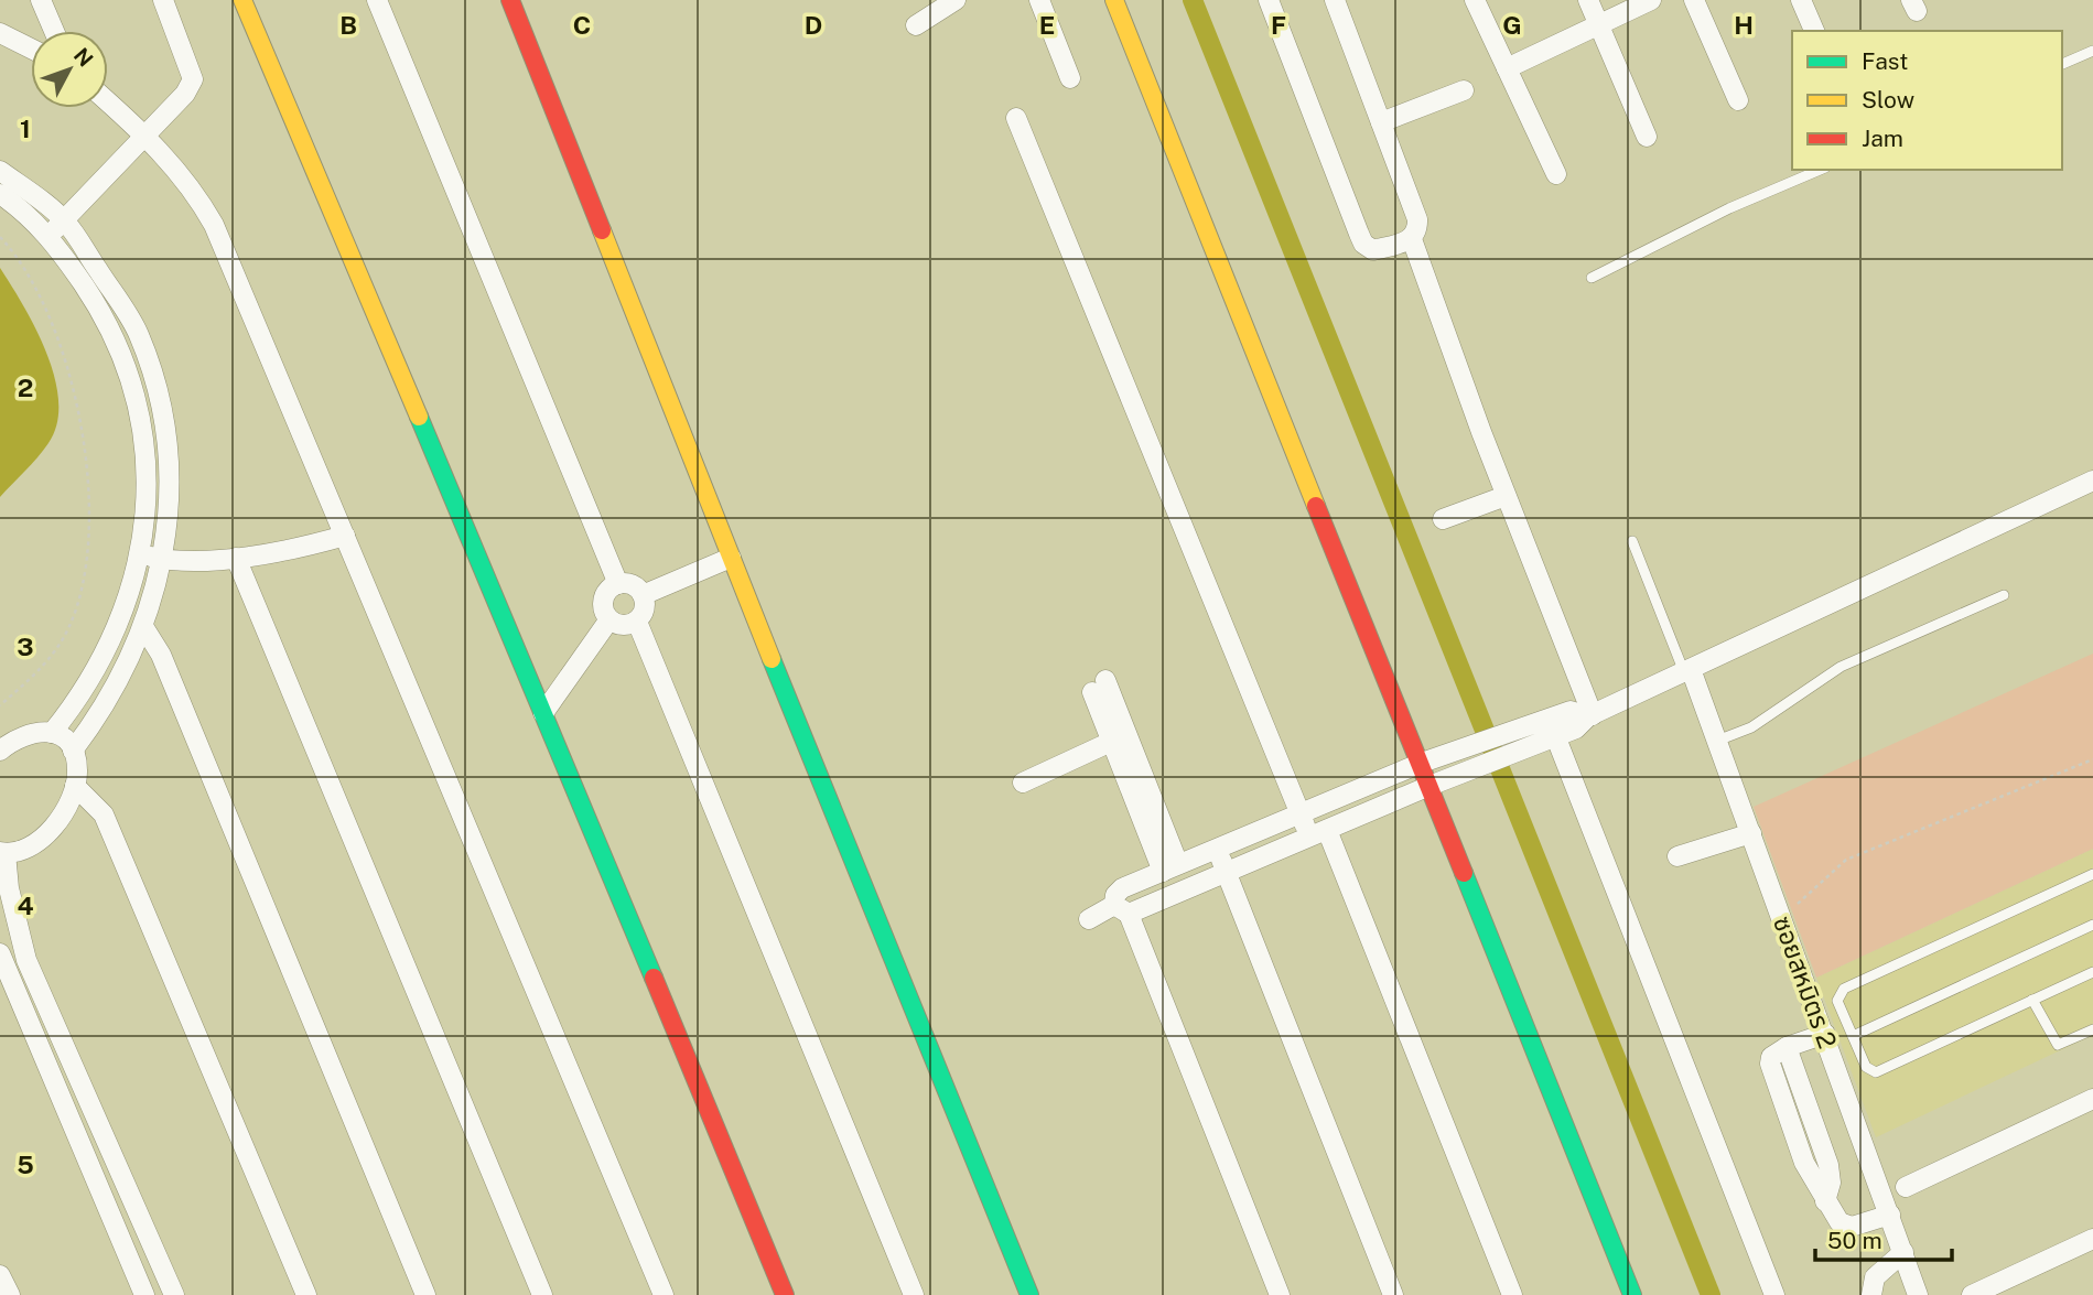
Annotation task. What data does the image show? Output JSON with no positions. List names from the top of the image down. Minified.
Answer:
{"streets":{"street":["ซอยสหมิตร 2"]},"legend":["Fast","Slow","Jam"],"scale_bar":"50 m","north":"top right","grid":{"columns":["B","C","D","E","F","G","H"],"rows":["1","2","3","4","5"]}}
